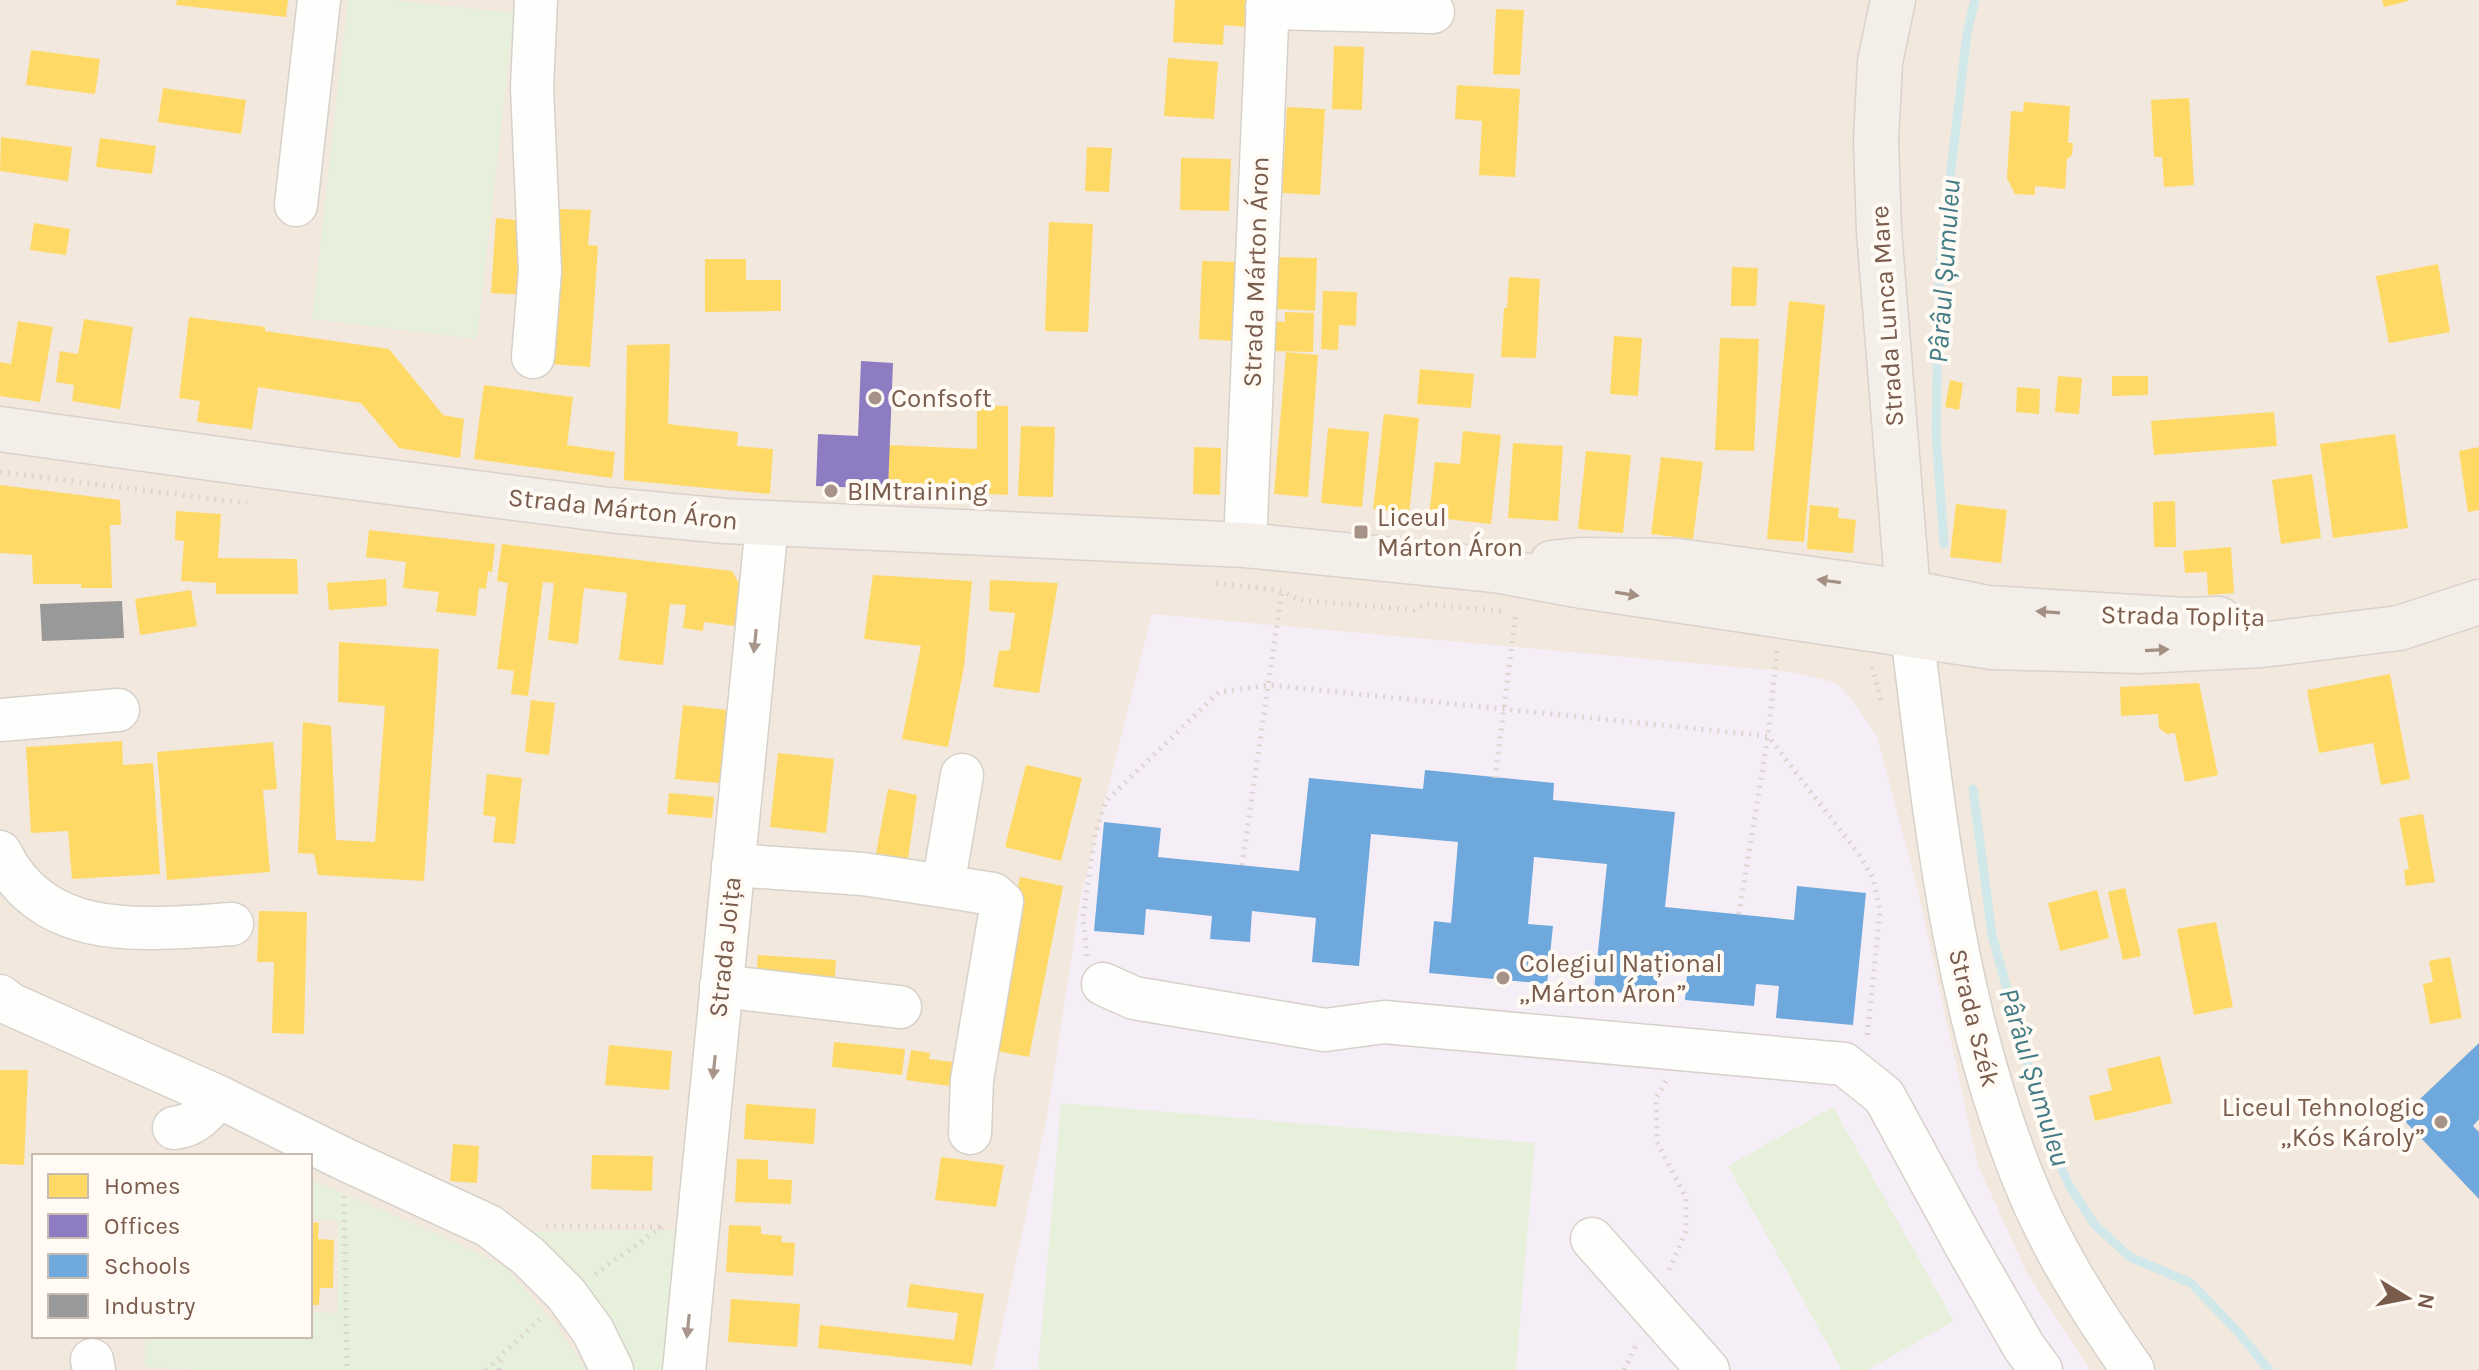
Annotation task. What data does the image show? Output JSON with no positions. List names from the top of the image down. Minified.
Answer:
{"streets":{"main road":["Strada Márton Áron","Strada Lunca Mare","Strada Toplița"],"street":["Strada Joița","Strada Szék"]},"crossings":[["Strada Márton Áron","Strada Lunca Mare"],["Strada Márton Áron","Strada Toplița"],["Strada Márton Áron","Strada Joița"],["Strada Márton Áron","Strada Szék"],["Strada Lunca Mare","Strada Toplița"],["Strada Lunca Mare","Strada Szék"],["Strada Toplița","Strada Szék"]],"one_way":["Strada Joița"],"water":["Pârâul Șumuleu"],"places":{"other":["Confsoft","BIMtraining","Colegiul Național „Márton Áron”","Liceul Tehnologic „Kós Károly”"],"transit":["Liceul Márton Áron"]},"legend":["Homes","Offices","Schools","Industry"],"north":"right"}
